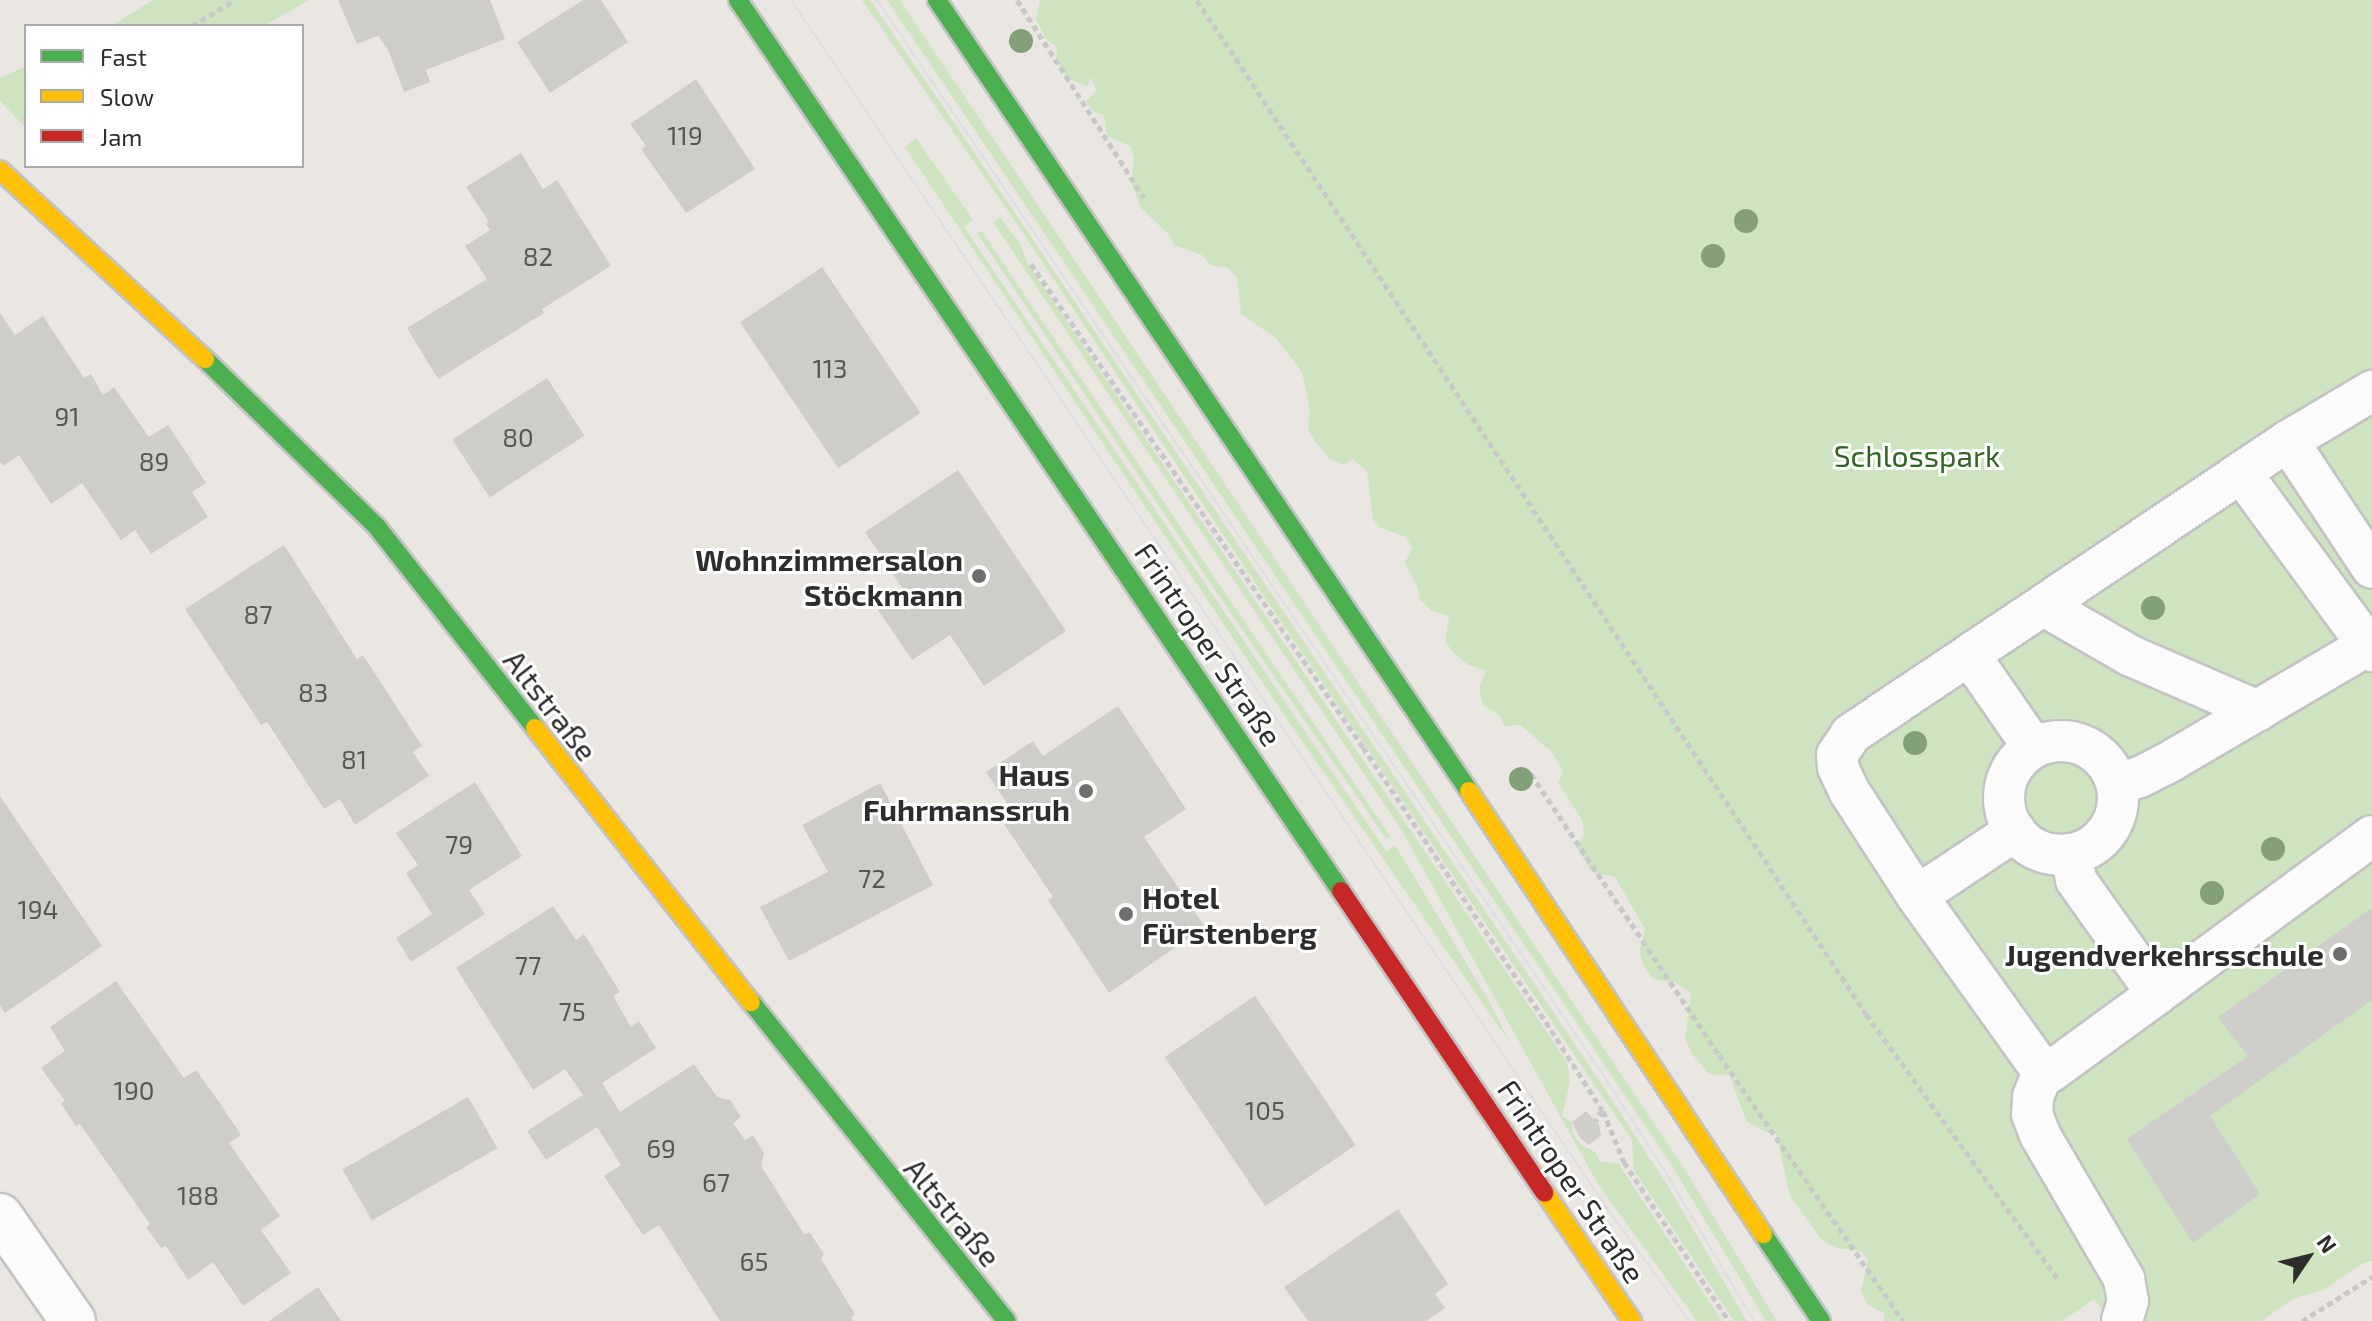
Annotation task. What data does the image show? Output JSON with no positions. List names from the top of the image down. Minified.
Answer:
{"streets":{"main road":["Frintroper Straße","Altstraße"]},"parks":["Schlosspark"],"places":["Wohnzimmersalon Stöckmann","Haus Fuhrmanssruh","Hotel Fürstenberg","Jugendverkehrsschule"],"house_numbers":["119","82","113","91","80","89","87","83","81","79","72","194","77","75","190","105","69","67","188","65"],"legend":["Fast","Slow","Jam"],"north":"top right"}
